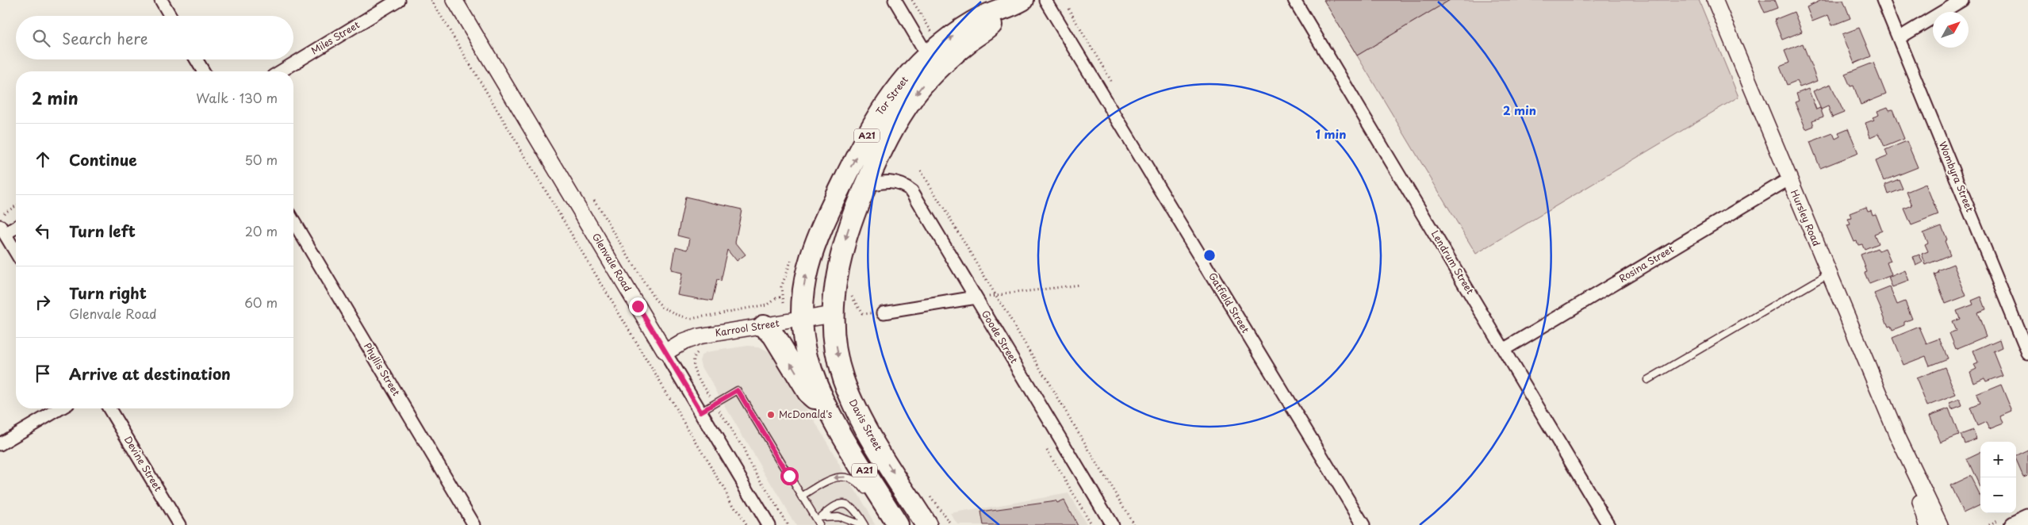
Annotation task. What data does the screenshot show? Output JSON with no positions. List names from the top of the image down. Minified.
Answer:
{"streets":{"highway":["Tor Street","A21","Davis Street"],"street":["Miles Street","Wombyra Street","Hursley Road","Glenvale Road","Lendrum Street","Rosina Street","Gatfield Street","Karrool Street","Goode Street","Phyllis Street","Devine Street"]},"crossings":[["Tor Street","A21"],["Tor Street","Karrool Street"],["Tor Street","Goode Street"],["Tor Street","Davis Street"],["A21","Karrool Street"],["Hursley Road","Rosina Street"],["Glenvale Road","Karrool Street"],["Lendrum Street","Rosina Street"],["Karrool Street","Davis Street"]],"places":["McDonald's"],"north":"top right","page":{"search":"Search here","heading":["2 min","Walk · 130 m"],"list":[["Continue","50 m"],["Turn left","20 m"],["Turn right","Glenvale Road","60 m"],"Arrive at destination"],"map_buttons":["+","−"]},"rings":["2 min","1 min"]}
